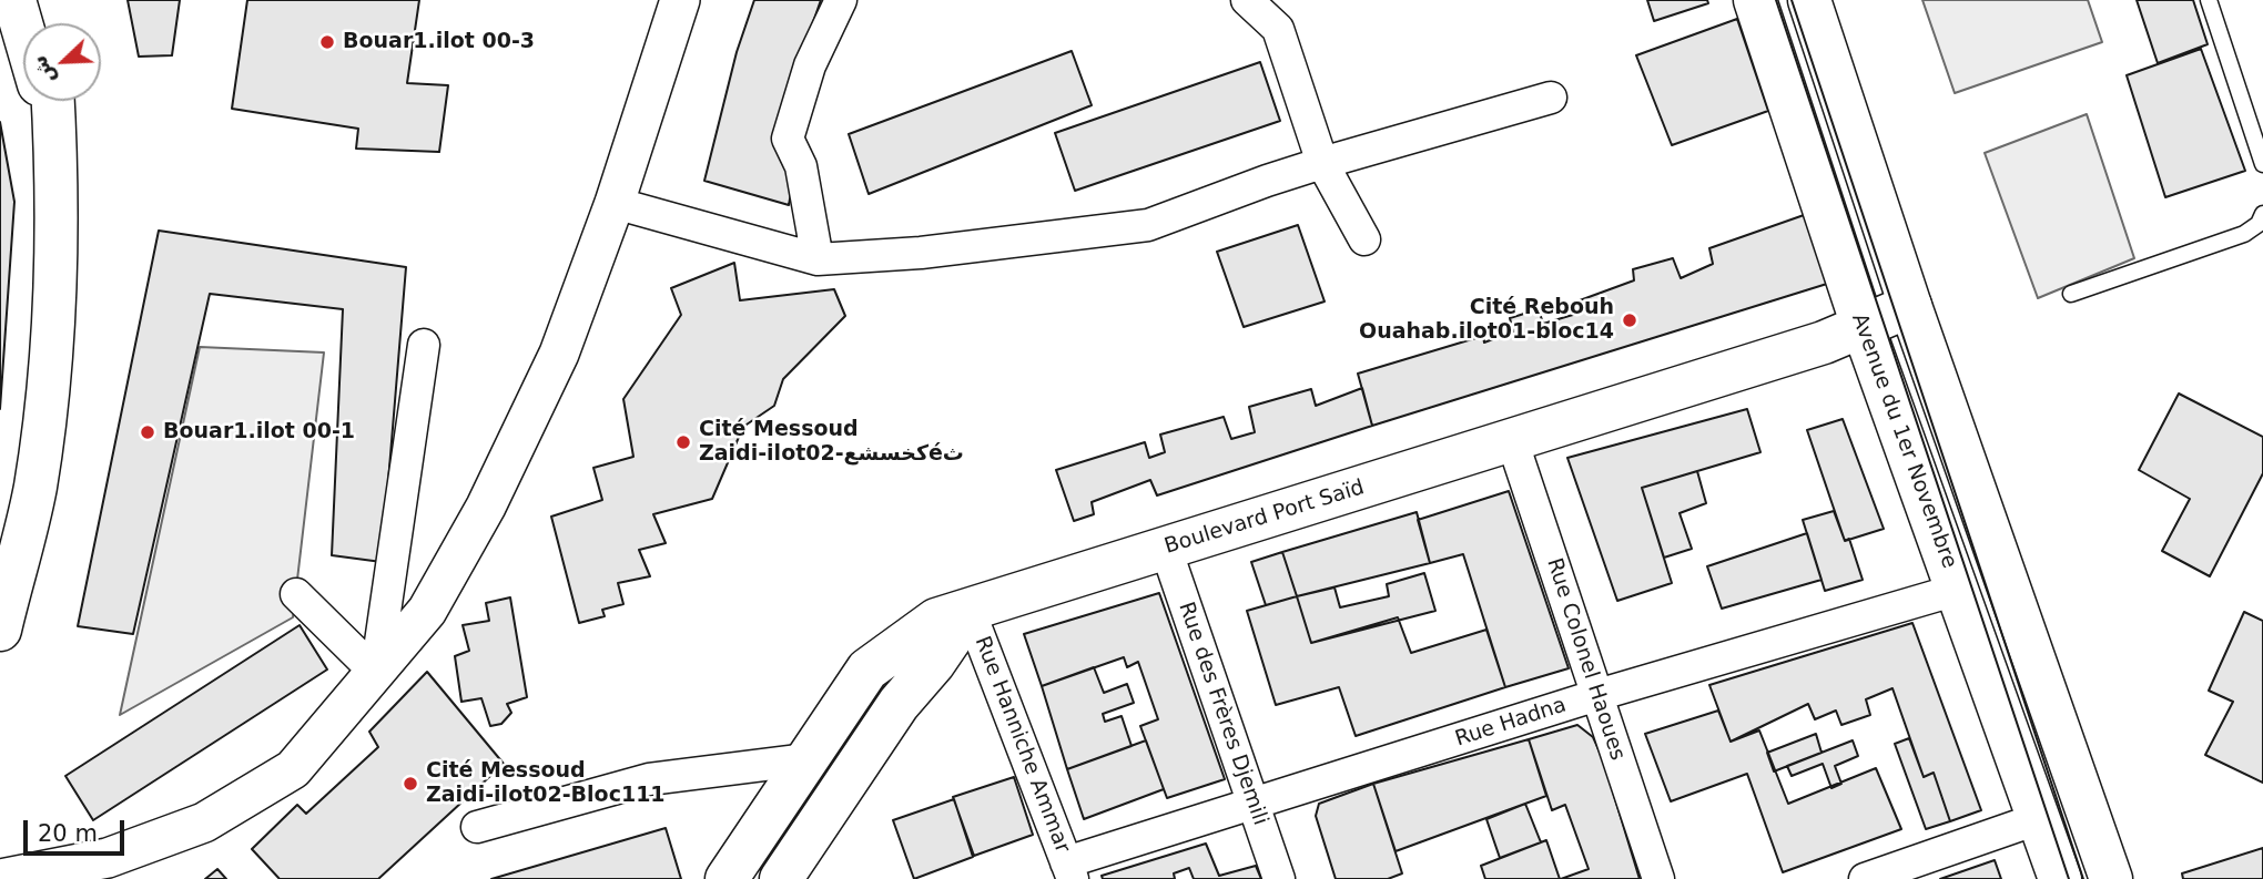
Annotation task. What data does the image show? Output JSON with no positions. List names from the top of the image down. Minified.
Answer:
{"streets":{"main road":["Avenue du 1er Novembre","Boulevard Port Saïd"],"street":["Rue Colonel Haoues","Rue des Frères Djemili","Rue Hadna","Rue Hanniche Ammar"]},"crossings":[["Avenue du 1er Novembre","Boulevard Port Saïd"],["Avenue du 1er Novembre","Rue Hadna"],["Boulevard Port Saïd","Rue Colonel Haoues"],["Boulevard Port Saïd","Rue des Frères Djemili"],["Boulevard Port Saïd","Rue Hanniche Ammar"],["Rue Colonel Haoues","Rue Hadna"],["Rue des Frères Djemili","Rue Hadna"],["Rue Hadna","Rue Hanniche Ammar"]],"places":["Bouar1.ilot 00-3","Cité Rebouh Ouahab.ilot01-bloc14","Bouar1.ilot 00-1","Cité Messoud Zaidi-ilot02-كخسشعéث","Cité Messoud Zaidi-ilot02-Bloc111"],"scale_bar":"20 m","north":"bottom left"}
